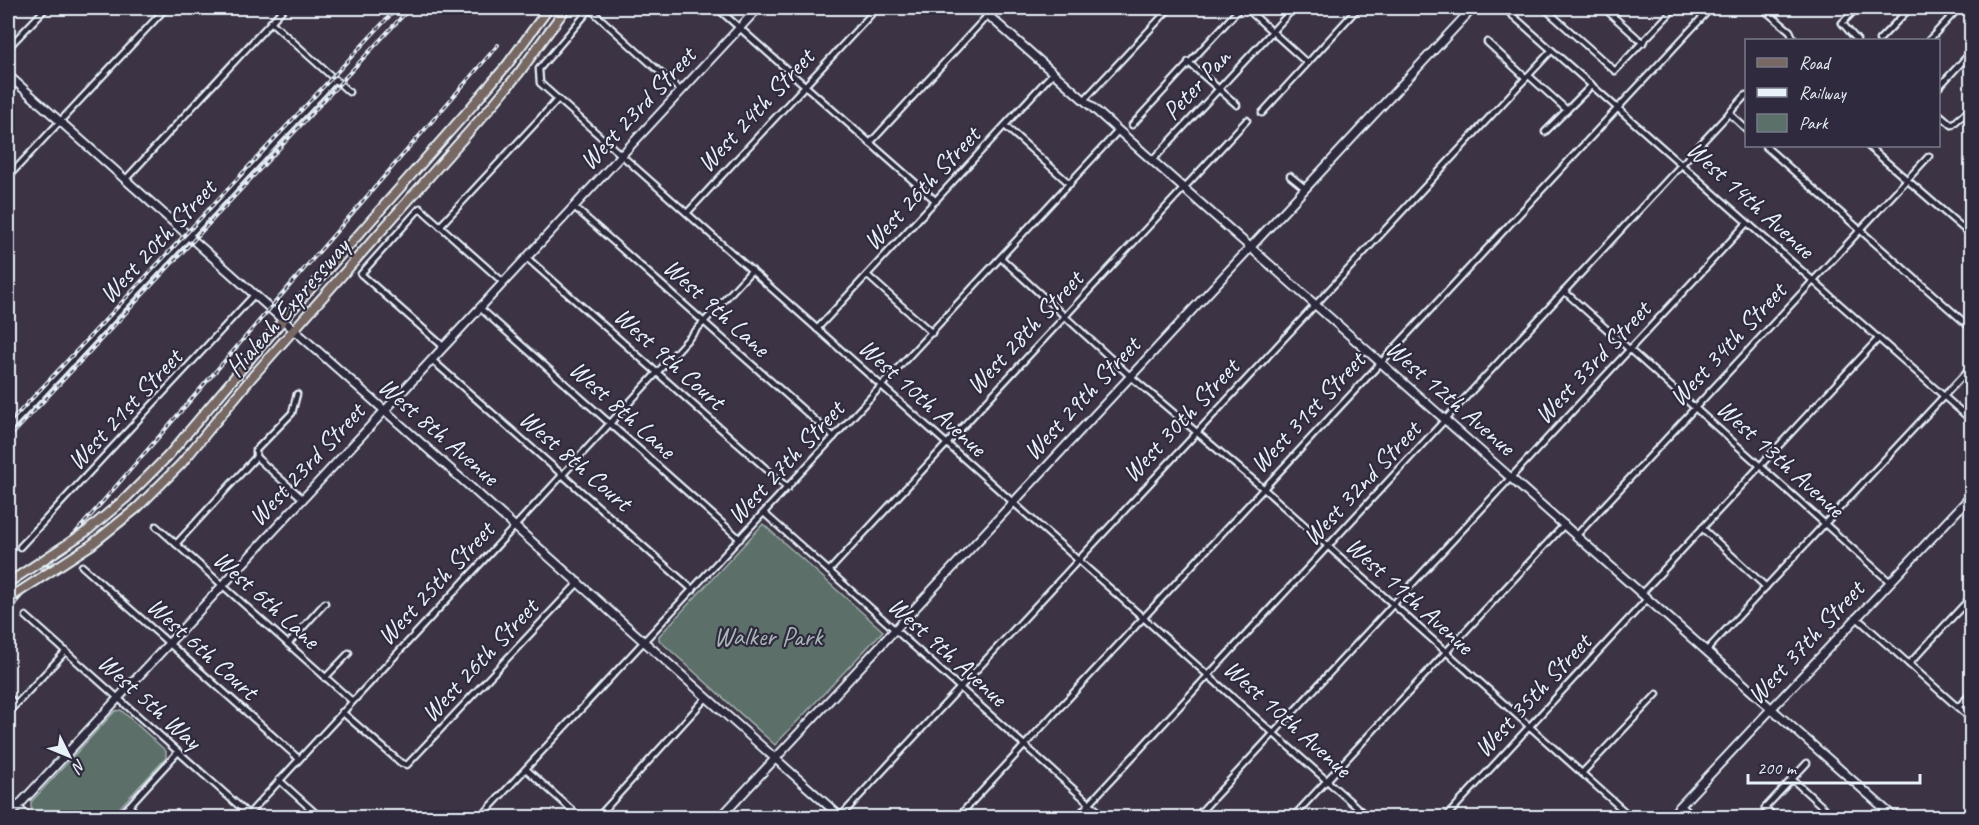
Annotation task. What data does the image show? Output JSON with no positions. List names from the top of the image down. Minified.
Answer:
{"streets":{"main road":["Hialeah Expressway"],"street":["Peter Pan","West 23rd Street","West 24th Street","West 26th Street","West 14th Avenue","West 20th Street","West 9th Lane","West 28th Street","West 34th Street","West 9th Court","West 33rd Street","West 10th Avenue","West 12th Avenue","West 29th Street","West 21st Street","West 8th Lane","West 31st Street","West 30th Street","West 8th Avenue","West 13th Avenue","West 8th Court","West 27th Street","West 32nd Street","West 25th Street","West 11th Avenue","West 6th Lane","West 37th Street","West 6th Court","West 9th Avenue","West 35th Street","West 5th Way"]},"crossings":[["Peter Pan","West 12th Avenue"],["West 23rd Street","West 9th Lane"],["West 23rd Street","West 9th Court"],["West 23rd Street","West 10th Avenue"],["West 23rd Street","West 8th Lane"],["West 23rd Street","West 8th Avenue"],["West 23rd Street","West 8th Court"],["West 23rd Street","West 6th Lane"],["West 23rd Street","West 6th Court"],["West 23rd Street","West 5th Way"],["West 24th Street","West 10th Avenue"],["West 26th Street","West 10th Avenue"],["West 26th Street","West 12th Avenue"],["West 26th Street","West 8th Avenue"],["West 26th Street","West 25th Street"],["West 14th Avenue","West 34th Street"],["West 14th Avenue","West 33rd Street"],["West 14th Avenue","West 31st Street"],["West 14th Avenue","West 30th Street"],["West 14th Avenue","West 32nd Street"],["West 14th Avenue","West 35th Street"],["West 20th Street","West 8th Avenue"],["Hialeah Expressway","West 8th Avenue"],["West 9th Lane","West 27th Street"],["West 9th Lane","West 25th Street"],["West 28th Street","West 10th Avenue"],["West 28th Street","West 12th Avenue"],["West 28th Street","West 11th Avenue"],["West 28th Street","West 9th Avenue"],["West 34th Street","West 12th Avenue"],["West 34th Street","West 13th Avenue"],["West 9th Court","West 27th Street"],["West 9th Court","West 25th Street"],["West 33rd Street","West 10th Avenue"],["West 33rd Street","West 12th Avenue"],["West 33rd Street","West 13th Avenue"],["West 33rd Street","West 11th Avenue"],["West 10th Avenue","West 29th Street"],["West 10th Avenue","West 31st Street"],["West 10th Avenue","West 30th Street"],["West 10th Avenue","West 27th Street"],["West 10th Avenue","West 32nd Street"],["West 10th Avenue","West 25th Street"],["West 12th Avenue","West 29th Street"],["West 12th Avenue","West 31st Street"],["West 12th Avenue","West 30th Street"],["West 12th Avenue","West 27th Street"],["West 12th Avenue","West 32nd Street"],["West 12th Avenue","West 37th Street"],["West 12th Avenue","West 35th Street"],["West 29th Street","West 8th Avenue"],["West 29th Street","West 11th Avenue"],["West 29th Street","West 9th Avenue"],["West 21st Street","West 8th Avenue"],["West 8th Lane","West 27th Street"],["West 8th Lane","West 25th Street"],["West 31st Street","West 11th Avenue"],["West 31st Street","West 9th Avenue"],["West 30th Street","West 8th Avenue"],["West 30th Street","West 11th Avenue"],["West 30th Street","West 9th Avenue"],["West 8th Avenue","West 27th Street"],["West 8th Avenue","West 25th Street"],["West 13th Avenue","West 32nd Street"],["West 13th Avenue","West 37th Street"],["West 13th Avenue","West 35th Street"],["West 8th Court","West 27th Street"],["West 8th Court","West 25th Street"],["West 27th Street","West 11th Avenue"],["West 27th Street","West 9th Avenue"],["West 32nd Street","West 11th Avenue"],["West 32nd Street","West 9th Avenue"],["West 25th Street","West 6th Lane"],["West 25th Street","West 6th Court"],["West 25th Street","West 5th Way"],["West 11th Avenue","West 35th Street"]],"parks":["Walker Park"],"legend":["Road","Railway","Park"],"scale_bar":"200 m","north":"bottom right"}
